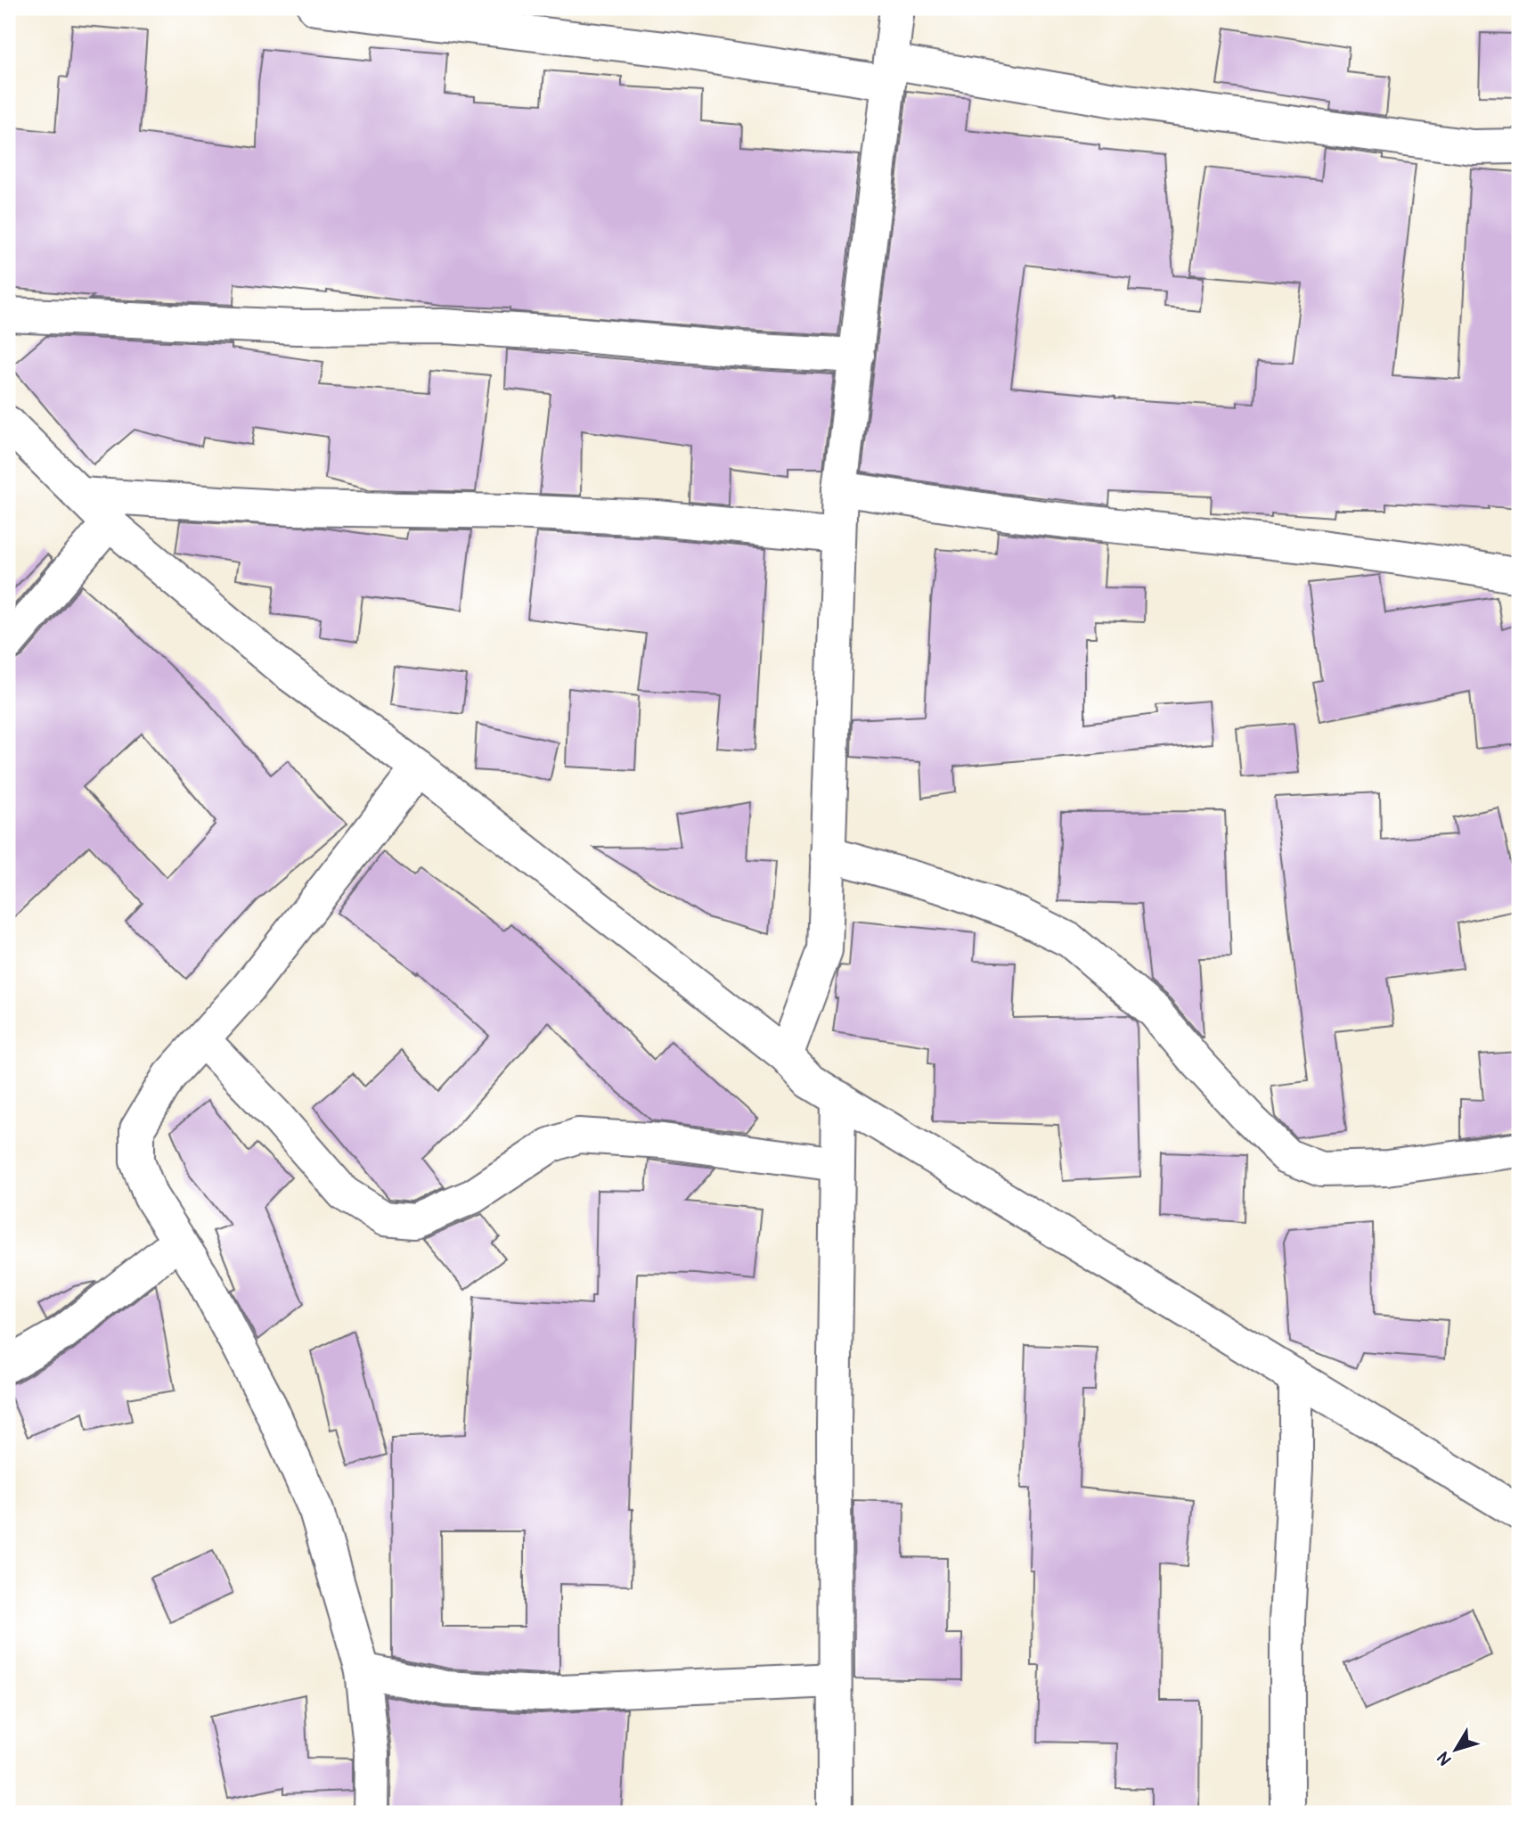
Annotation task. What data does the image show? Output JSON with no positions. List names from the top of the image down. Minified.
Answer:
{"north":"bottom left"}
